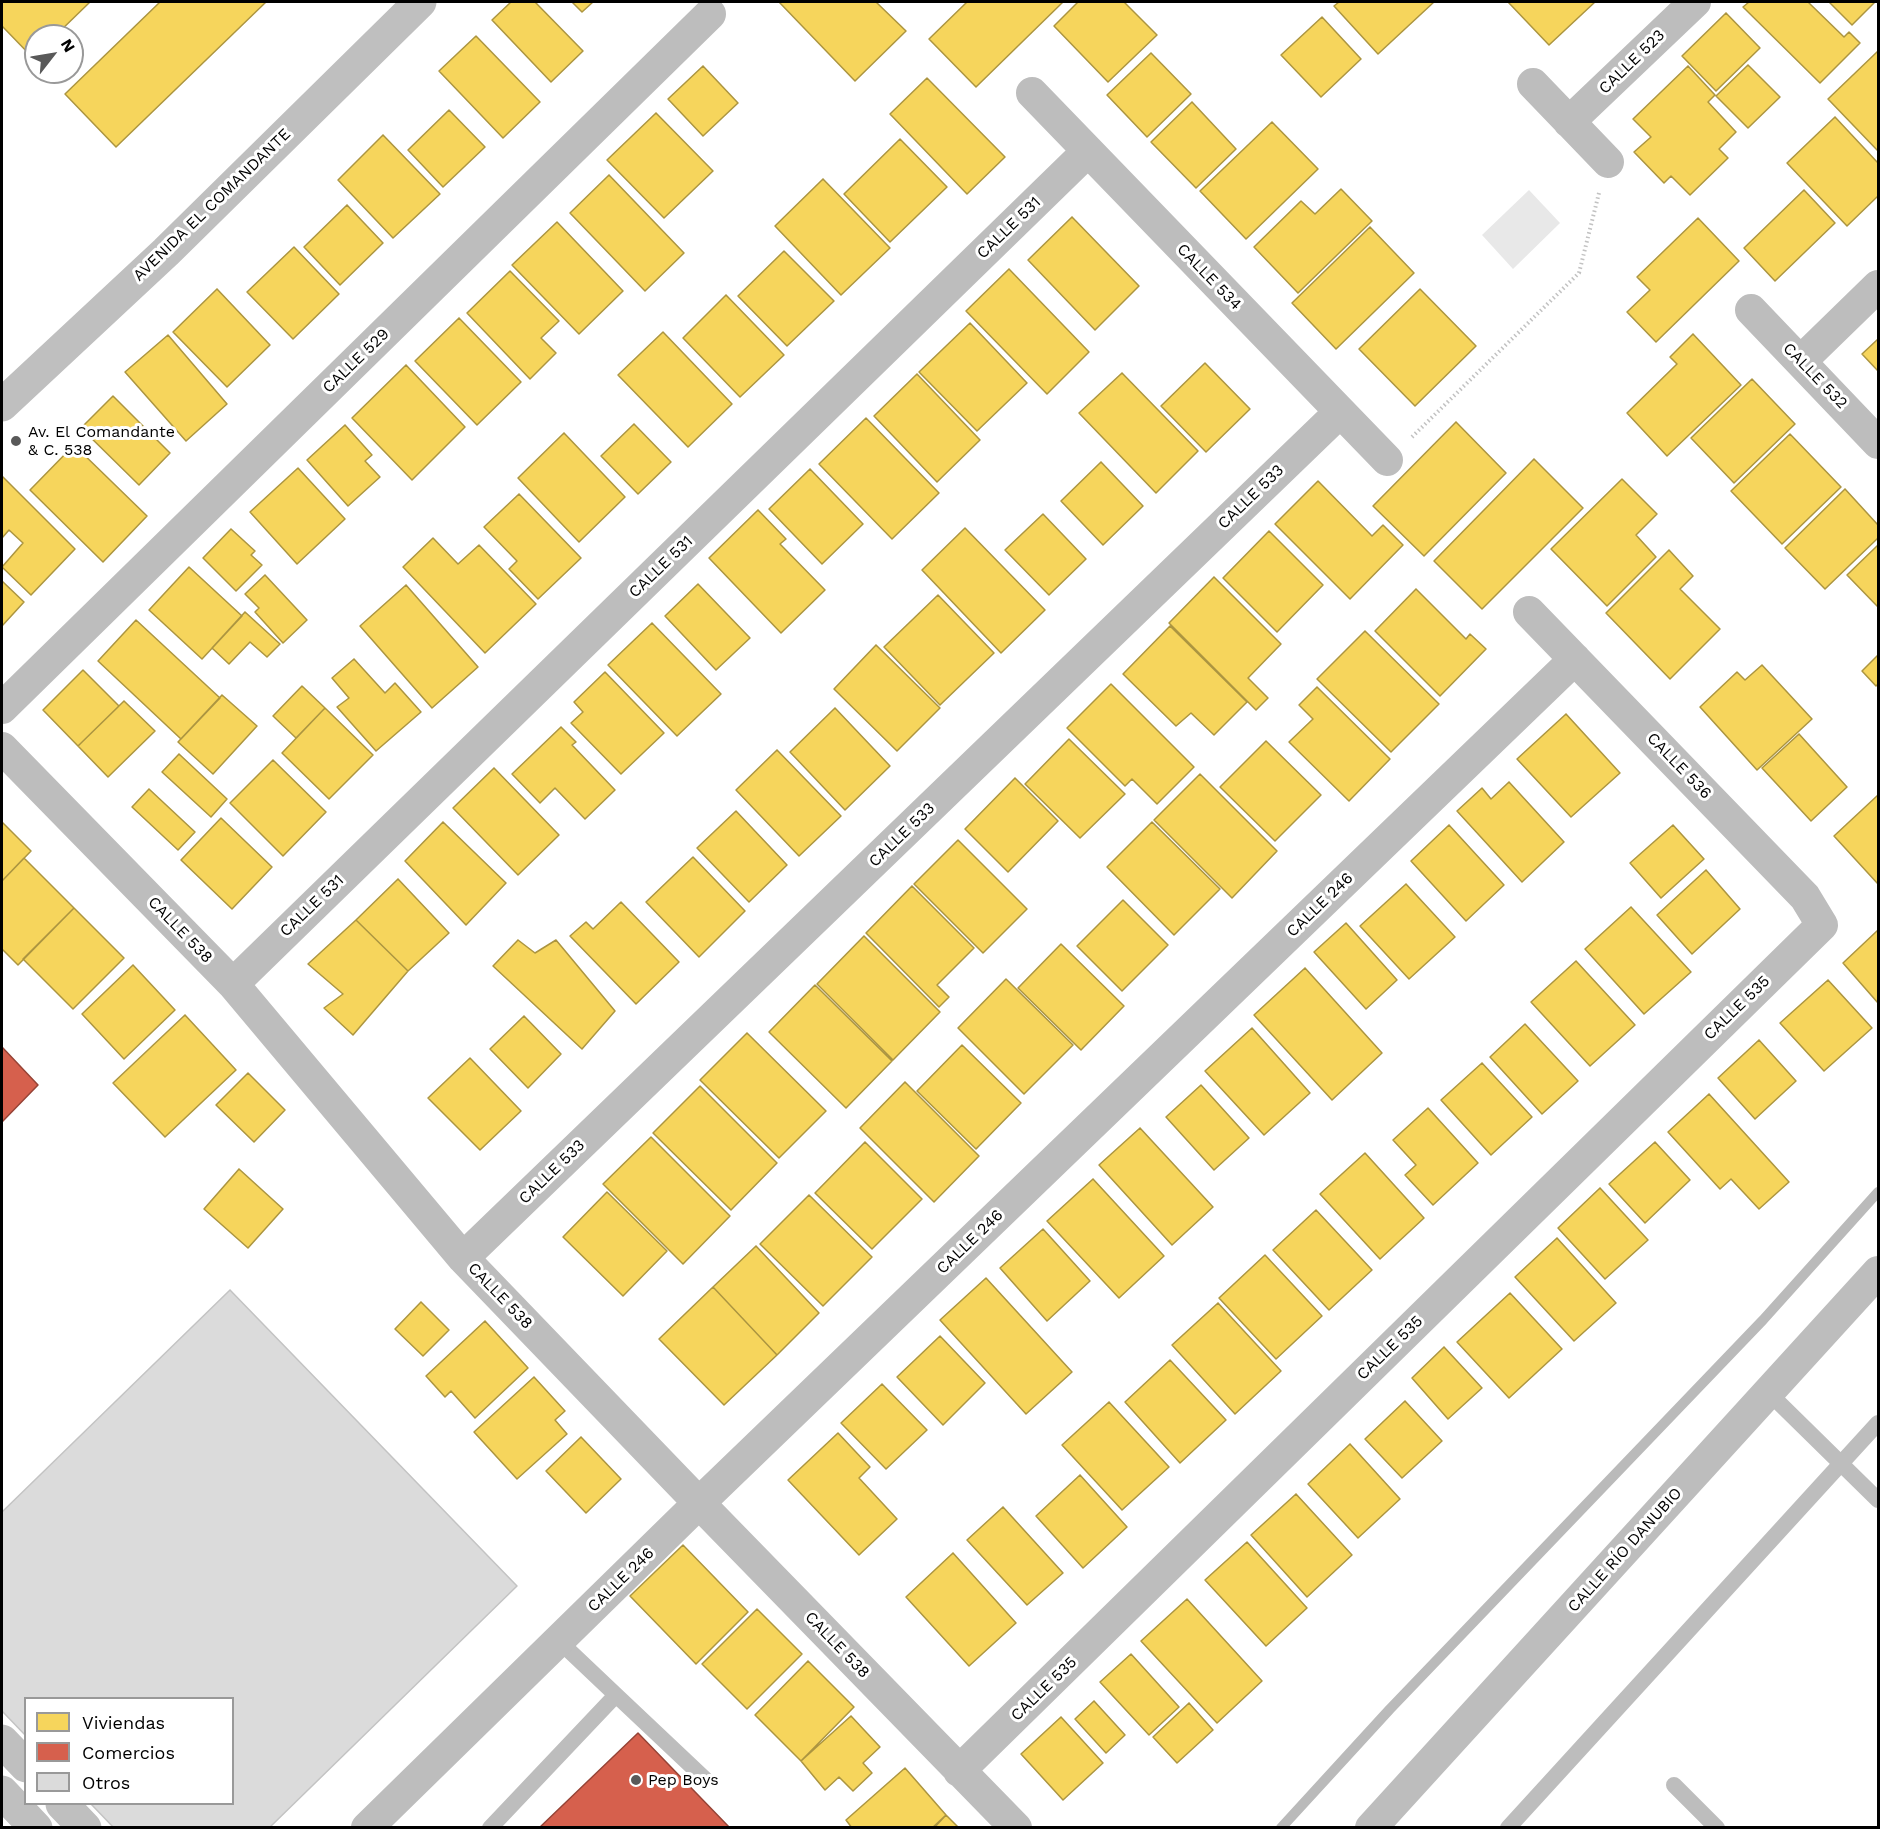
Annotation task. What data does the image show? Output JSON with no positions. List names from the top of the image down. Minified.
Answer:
{"streets":{"street":["CALLE 523","AVENIDA EL COMANDANTE","CALLE 531","CALLE 534","CALLE 529","CALLE 532","CALLE 533","CALLE 536","CALLE 246","CALLE 538","CALLE 535","CALLE RÍO DANUBIO"]},"crossings":[["CALLE 531","CALLE 534"],["CALLE 531","CALLE 538"],["CALLE 534","CALLE 533"],["CALLE 533","CALLE 538"],["CALLE 536","CALLE 246"],["CALLE 536","CALLE 535"],["CALLE 246","CALLE 538"],["CALLE 538","CALLE 535"]],"places":["Av. El Comandante & C. 538","Pep Boys"],"legend":["Viviendas","Comercios","Otros"],"north":"top right"}
